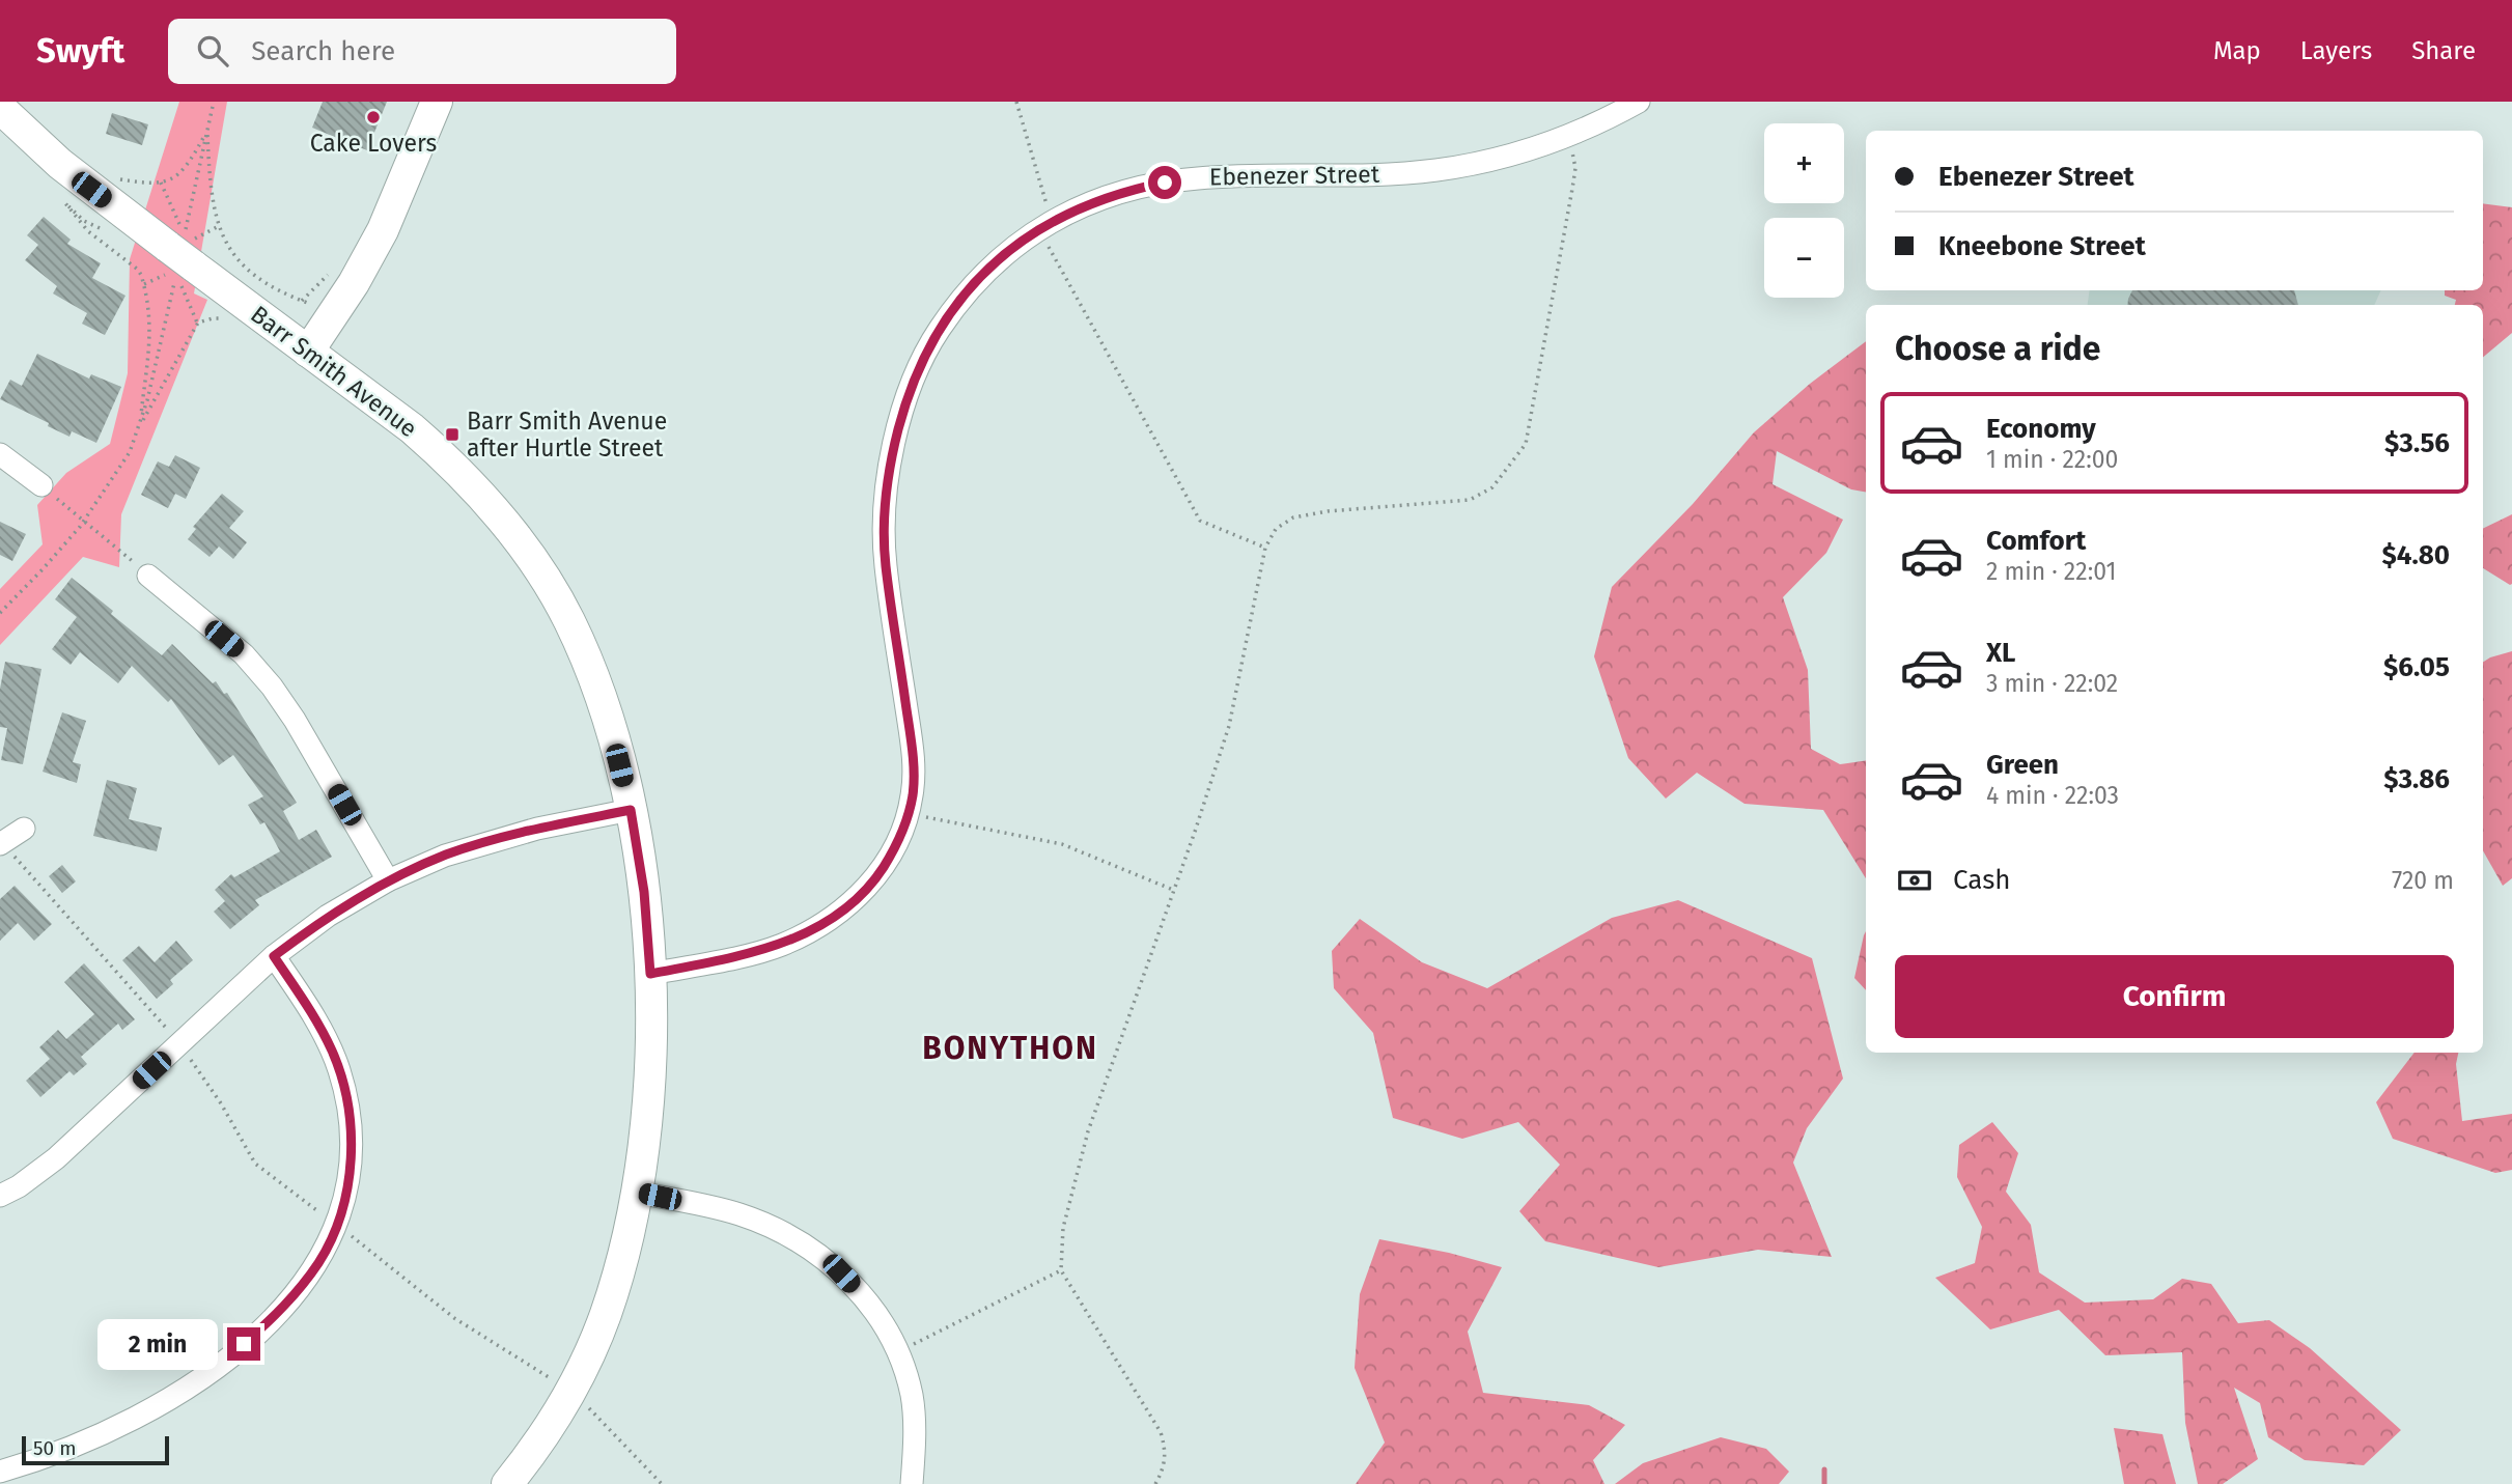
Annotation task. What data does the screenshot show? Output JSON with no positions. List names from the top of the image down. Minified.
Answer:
{"streets":{"street":["Ebenezer Street","Barr Smith Avenue"]},"crossings":[["Ebenezer Street","Barr Smith Avenue"]],"districts":["BONYTHON"],"places":{"other":["Cake Lovers"],"transit":["Barr Smith Avenue after Hurtle Street"]},"scale_bar":"50 m","page":{"header":"Swyft","search":"Search here","nav":["Map","Layers","Share"],"map_buttons":["+","−"],"banner":["Ebenezer Street","Kneebone Street"],"heading":"Choose a ride","list":[{"name":"Economy","note":"1 min · 22:00","value":"$3.56"},{"name":"Comfort","note":"2 min · 22:01","value":"$4.80"},{"name":"XL","note":"3 min · 22:02","value":"$6.05"},{"name":"Green","note":"4 min · 22:03","value":"$3.86"}],"pay":["Cash","720 m"],"buttons":"Confirm","bubble":"2 min","scale":"50 m"}}
